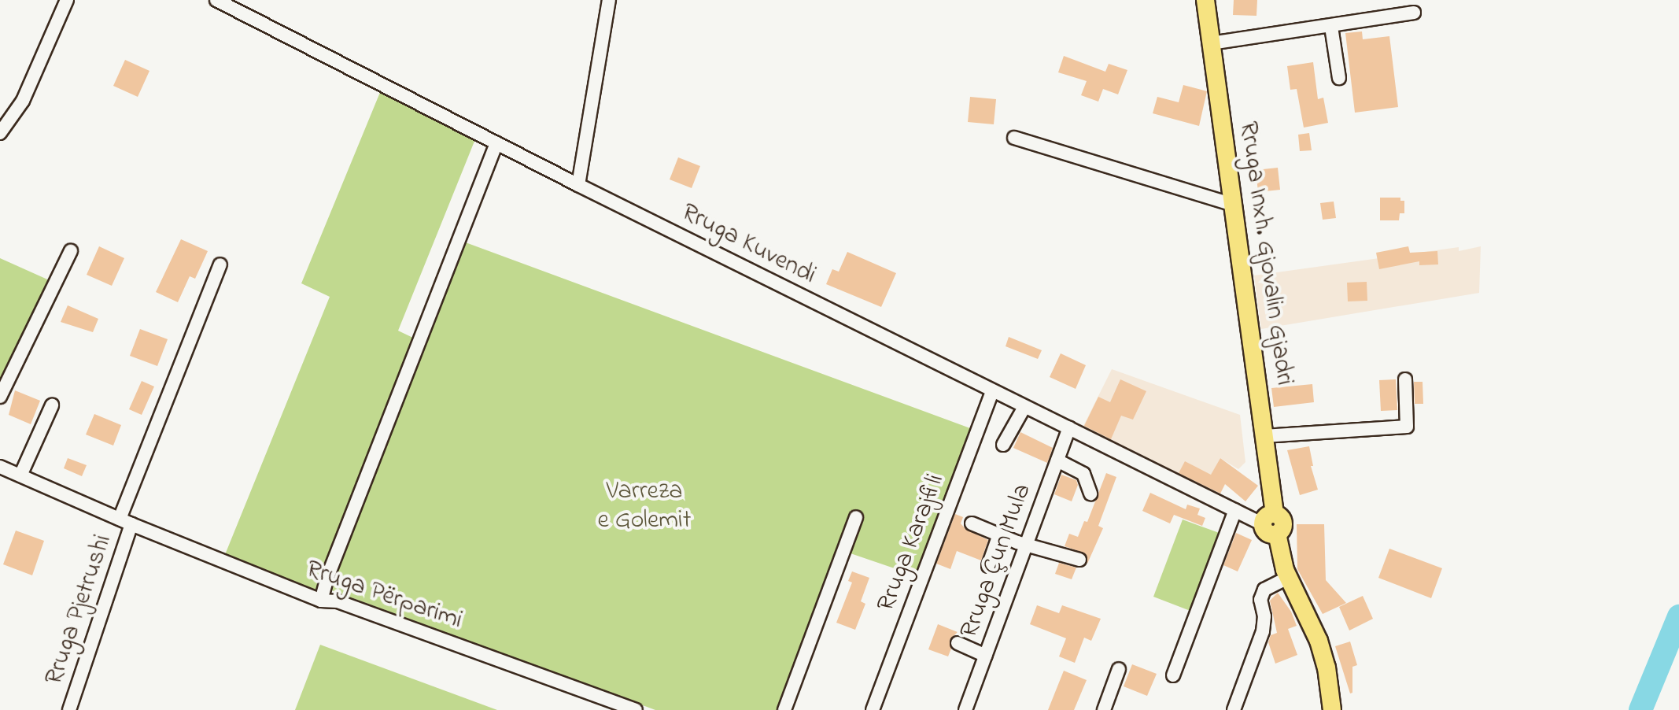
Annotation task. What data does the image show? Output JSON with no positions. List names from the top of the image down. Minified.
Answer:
{"streets":{"main road":["Rruga Inxh. Gjovalin Gjadri"],"street":["Rruga Kuvendi","Rruga Karajfili","Rruga Çun Mula","Rruga Përparimi","Rruga Pjetrushi"]},"crossings":[["Rruga Kuvendi","Rruga Inxh. Gjovalin Gjadri"],["Rruga Kuvendi","Rruga Karajfili"],["Rruga Kuvendi","Rruga Çun Mula"],["Rruga Përparimi","Rruga Pjetrushi"]],"parks":["Varreza e Golemit"]}
